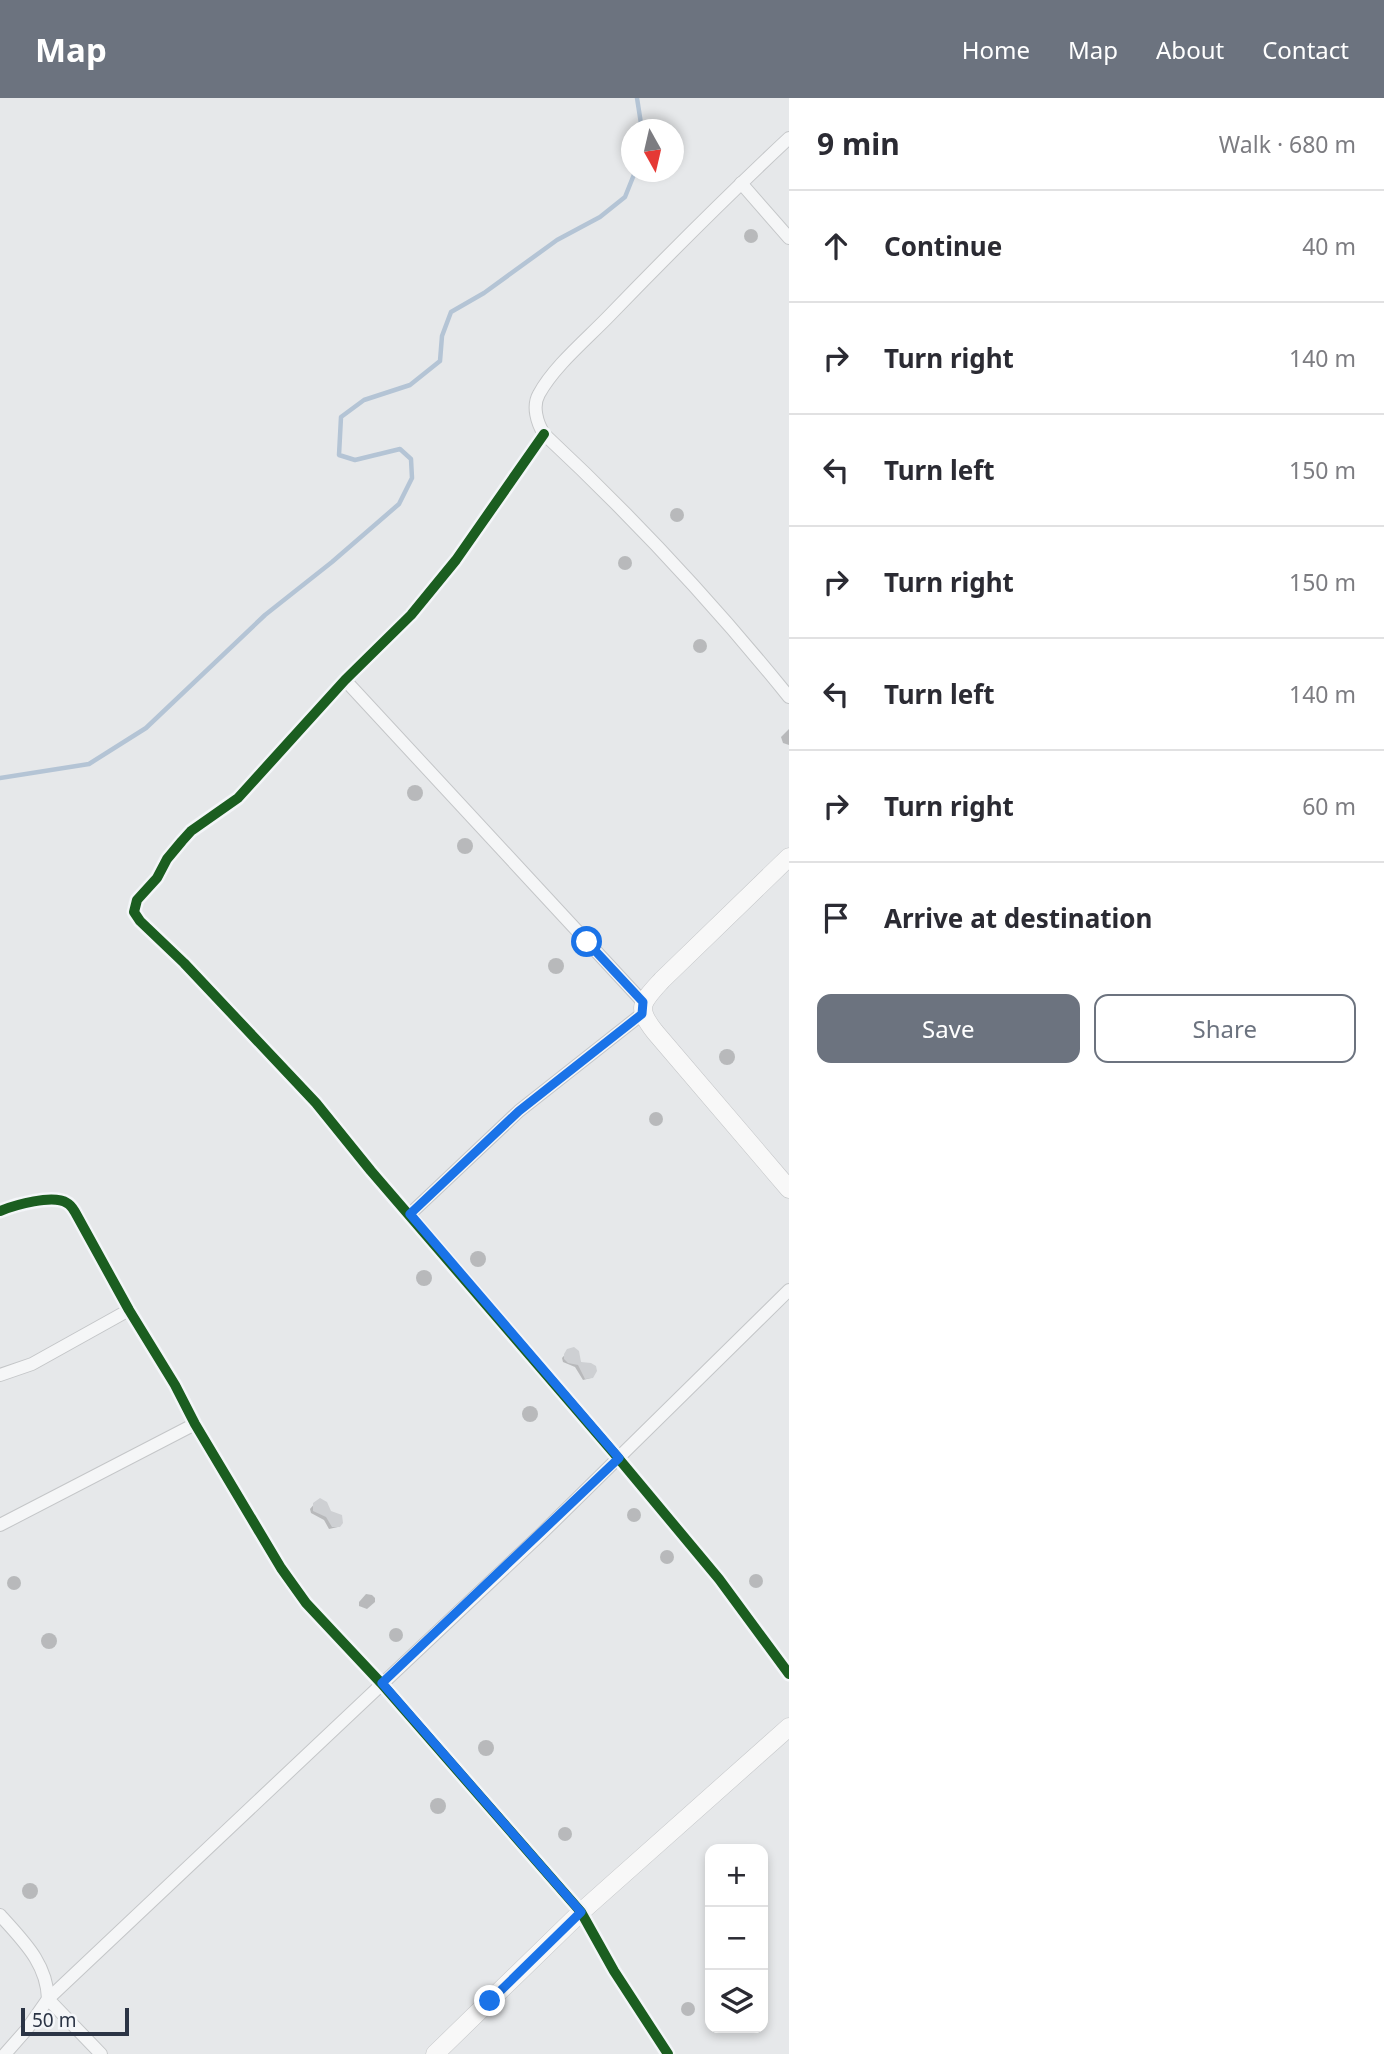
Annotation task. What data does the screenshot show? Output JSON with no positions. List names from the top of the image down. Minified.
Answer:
{"scale_bar":"50 m","north":"bottom","page":{"header":"Map","nav":["Home","Map","About","Contact"],"heading":["9 min","Walk · 680 m"],"list":[["Continue","40 m"],["Turn right","140 m"],["Turn left","150 m"],["Turn right","150 m"],["Turn left","140 m"],["Turn right","60 m"],"Arrive at destination"],"buttons":["Save","Share"],"map_buttons":["+","−"],"scale":"50 m"}}
